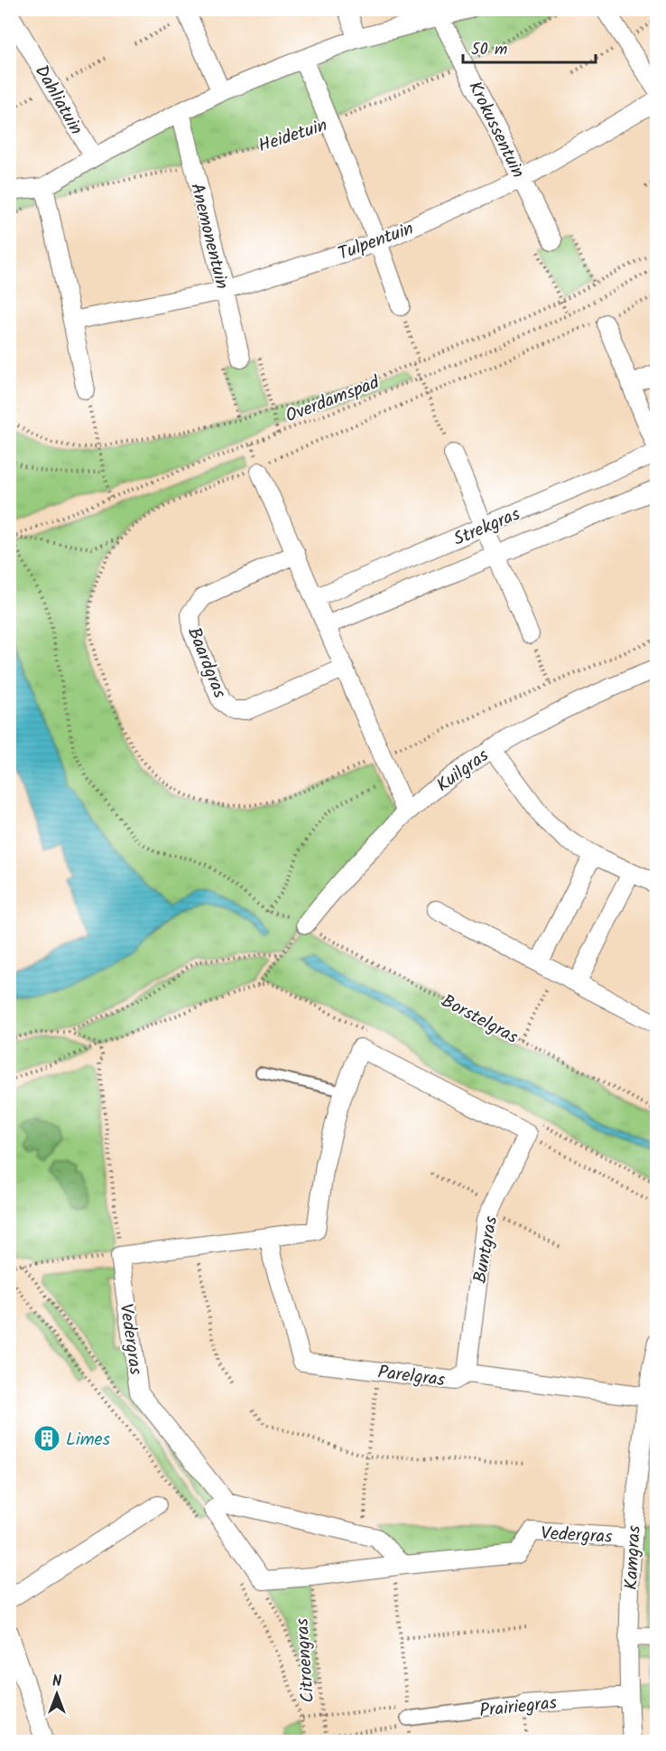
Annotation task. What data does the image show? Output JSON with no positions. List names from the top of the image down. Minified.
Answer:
{"streets":{"street":["Dahliatuin","Krokussentuin","Anemonentuin","Tulpentuin","Strekgras","Baardgras","Kuilgras","Buntgras","Vedergras","Parelgras","Kamgras","Prairiegras"],"path":["Heidetuin","Overdamspad","Borstelgras","Citroengras"]},"crossings":[["Krokussentuin","Heidetuin"],["Krokussentuin","Tulpentuin"],["Heidetuin","Anemonentuin"],["Anemonentuin","Tulpentuin"],["Kuilgras","Borstelgras"],["Buntgras","Parelgras"],["Vedergras","Kamgras"],["Vedergras","Citroengras"],["Parelgras","Kamgras"],["Kamgras","Prairiegras"]],"places":{"building":["Limes"]},"scale_bar":"50 m","north":"top"}
